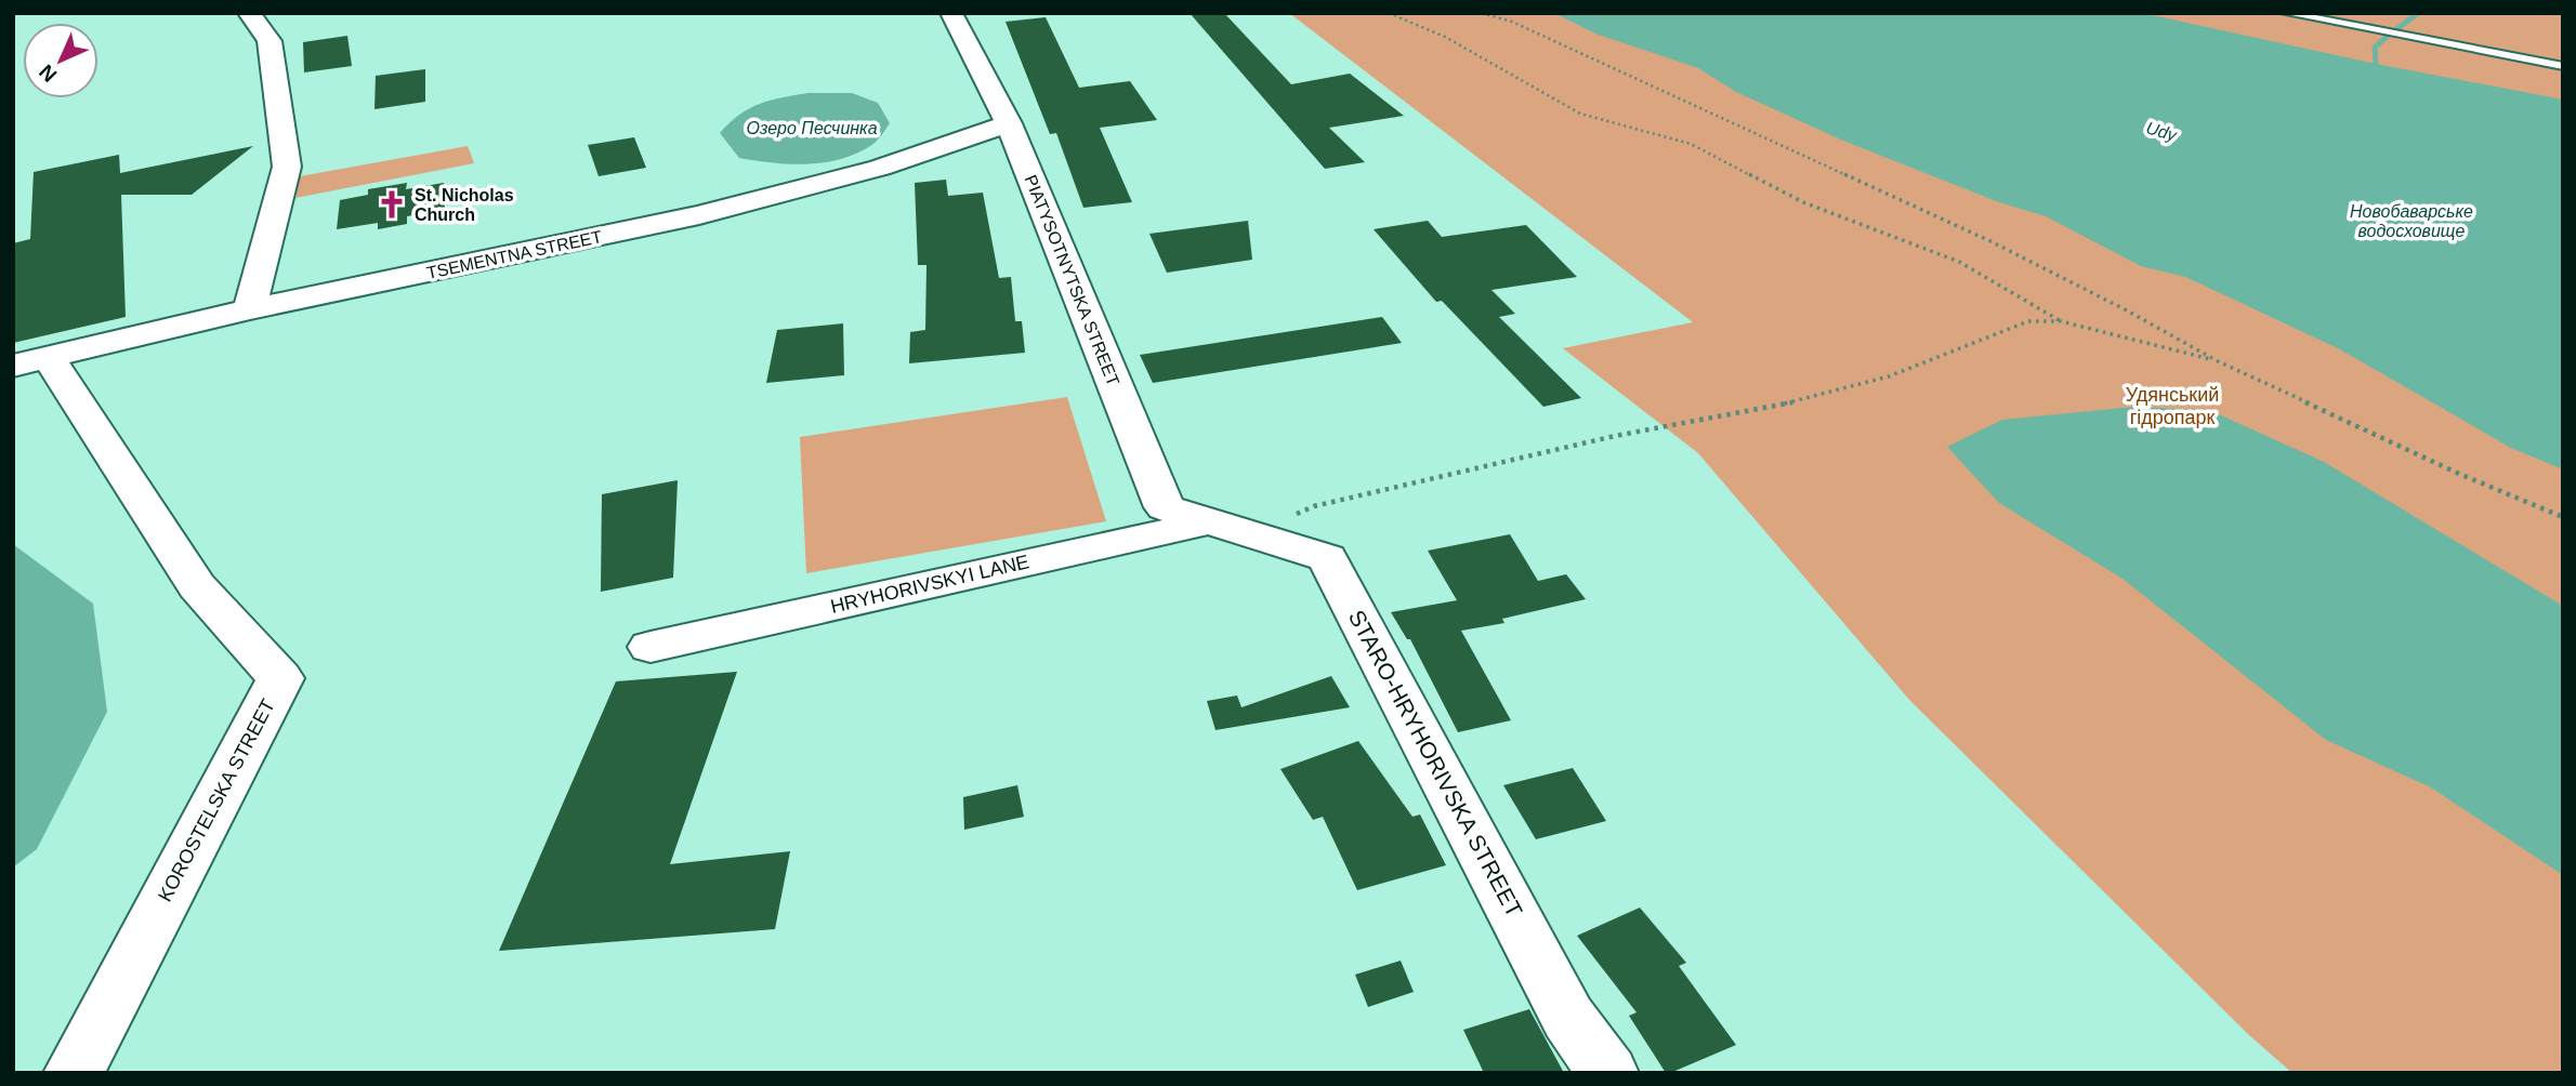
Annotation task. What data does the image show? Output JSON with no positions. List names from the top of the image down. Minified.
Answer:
{"streets":{"street":["TSEMENTNA STREET","PIATYSOTNYTSKA STREET","HRYHORIVSKYI LANE","STARO-HRYHORIVSKA STREET","KOROSTELSKA STREET"]},"crossings":[["TSEMENTNA STREET","PIATYSOTNYTSKA STREET"],["TSEMENTNA STREET","KOROSTELSKA STREET"],["PIATYSOTNYTSKA STREET","HRYHORIVSKYI LANE"],["PIATYSOTNYTSKA STREET","STARO-HRYHORIVSKA STREET"],["HRYHORIVSKYI LANE","STARO-HRYHORIVSKA STREET"]],"water":["Озеро Песчинка","Udy","Новобаварське водосховище"],"parks":["Удянський гідропарк"],"places":{"church":["St. Nicholas Church"]},"north":"bottom left"}
